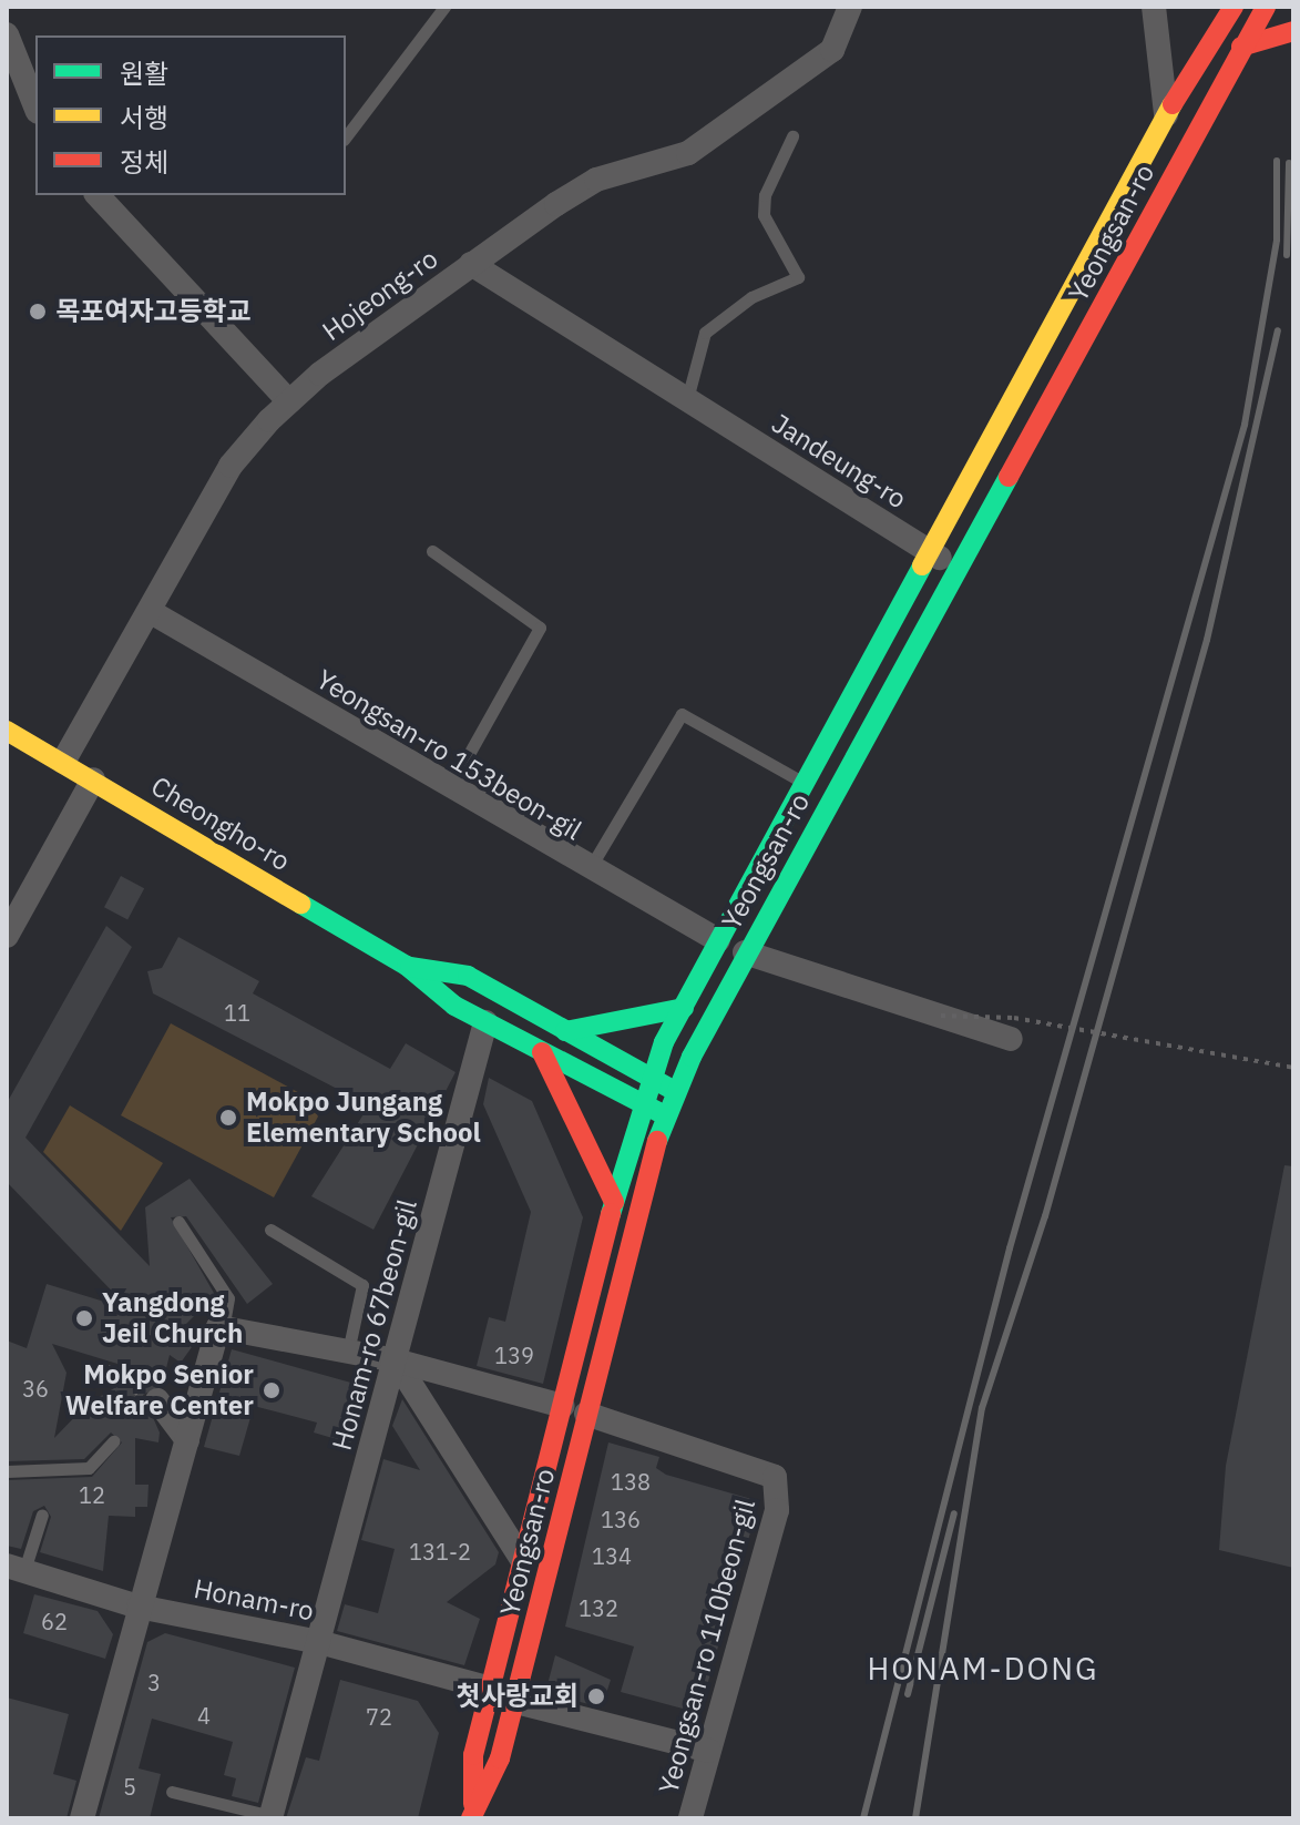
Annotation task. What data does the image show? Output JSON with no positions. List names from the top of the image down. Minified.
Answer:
{"streets":{"street":["Yeongsan-ro","Hojeong-ro","Jandeung-ro","Yeongsan-ro 153beon-gil","Cheongho-ro","Honam-ro 67beon-gil","Honam-ro","Yeongsan-ro 110beon-gil"]},"crossings":[["Yeongsan-ro","Jandeung-ro"],["Yeongsan-ro","Yeongsan-ro 153beon-gil"],["Yeongsan-ro","Cheongho-ro"],["Yeongsan-ro","Honam-ro"],["Yeongsan-ro","Yeongsan-ro 110beon-gil"],["Hojeong-ro","Jandeung-ro"],["Hojeong-ro","Yeongsan-ro 153beon-gil"],["Hojeong-ro","Cheongho-ro"],["Cheongho-ro","Honam-ro 67beon-gil"],["Honam-ro 67beon-gil","Honam-ro"]],"districts":["HONAM-DONG"],"places":["목포여자고등학교","Mokpo Jungang Elementary School","Yangdong Jeil Church","Mokpo Senior Welfare Center","첫사랑교회"],"house_numbers":["11","139","36","138","12","136","131-2","134","132","62","3","4","72","5"],"legend":["원활","서행","정체"]}
